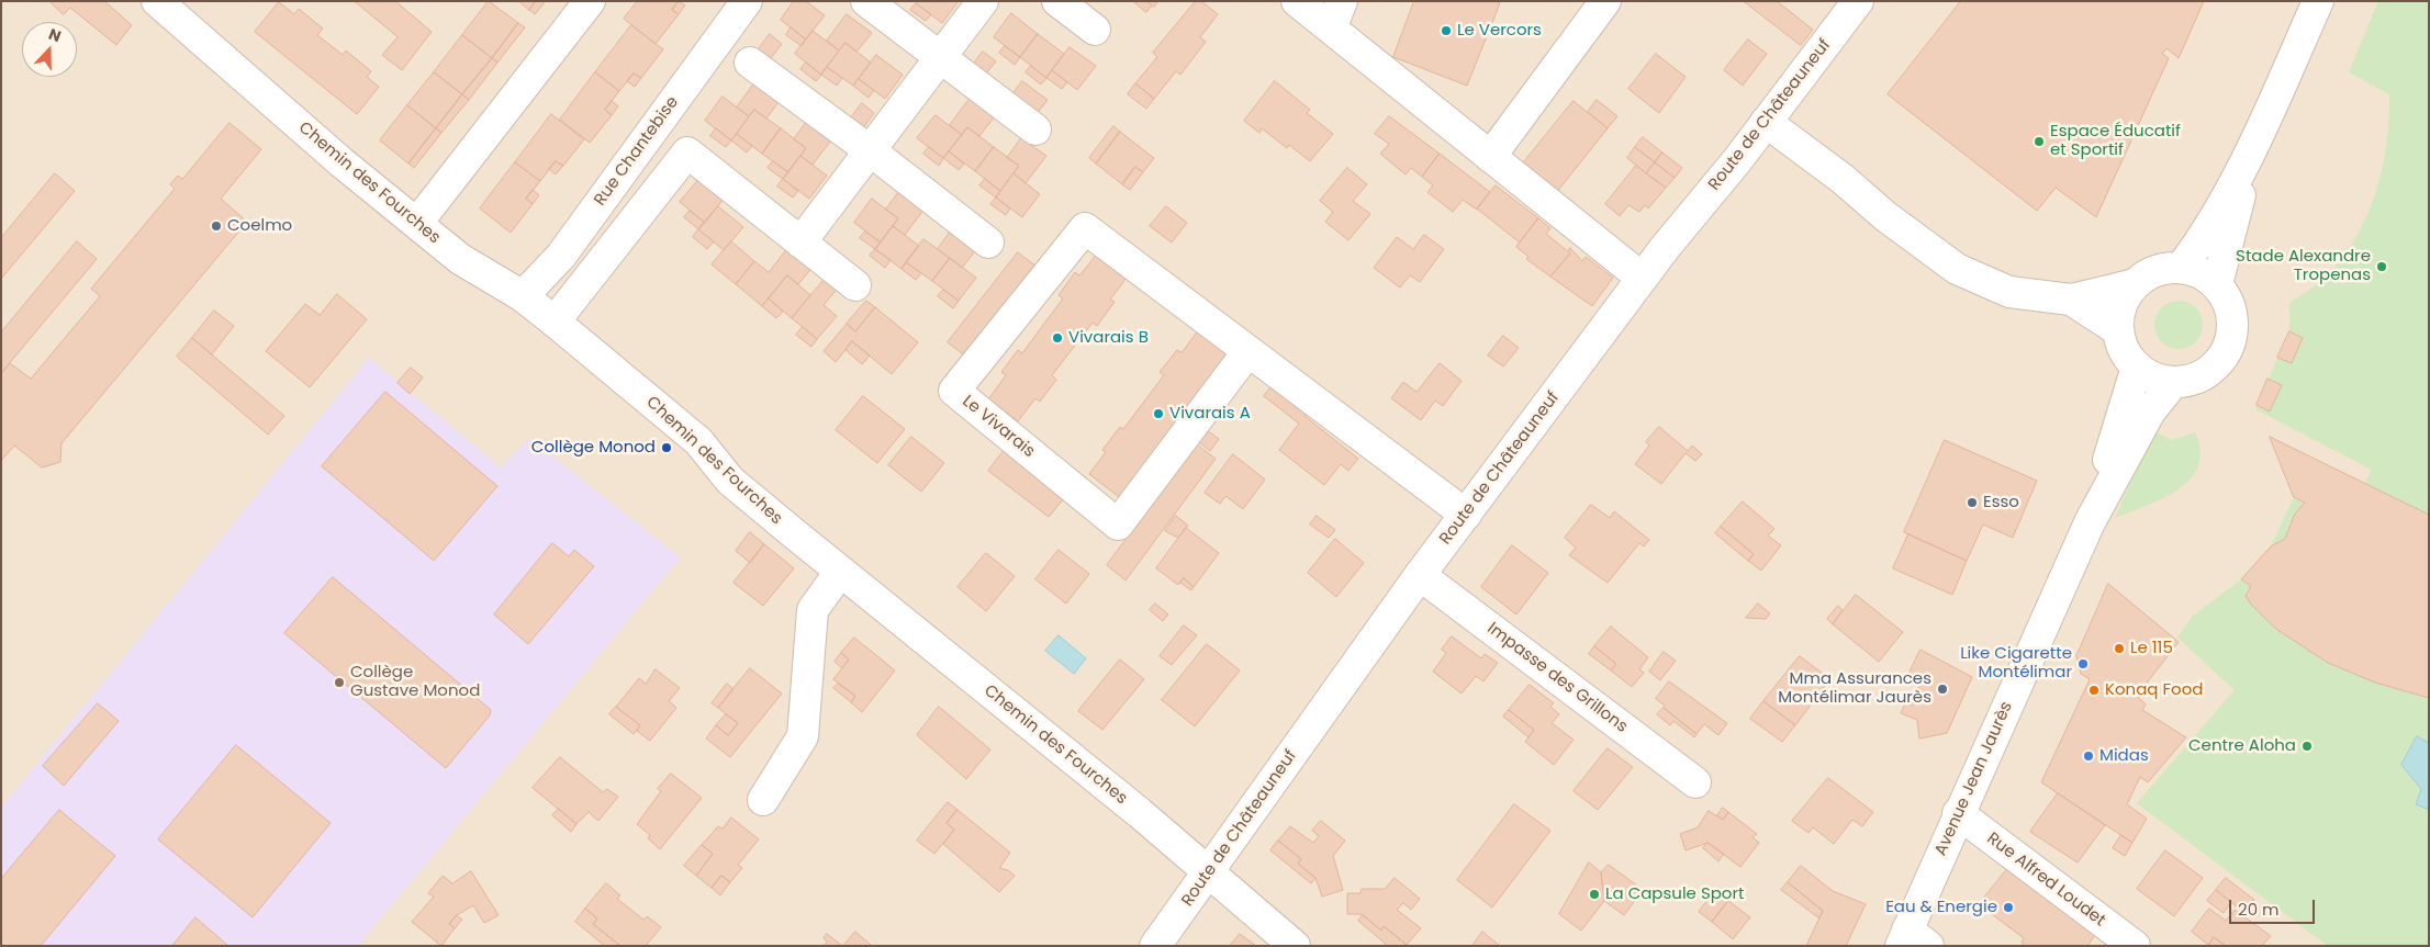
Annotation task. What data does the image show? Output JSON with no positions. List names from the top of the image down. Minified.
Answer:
{"streets":{"street":["Route de Châteauneuf","Rue Chantebise","Chemin des Fourches","Le Vivarais","Impasse des Grillons","Avenue Jean Jaurès","Rue Alfred Loudet"]},"crossings":[["Route de Châteauneuf","Chemin des Fourches"],["Route de Châteauneuf","Le Vivarais"],["Route de Châteauneuf","Impasse des Grillons"],["Rue Chantebise","Chemin des Fourches"],["Avenue Jean Jaurès","Rue Alfred Loudet"]],"places":["Le Vercors","Espace Éducatif et Sportif","Coelmo","Stade Alexandre Tropenas","Vivarais B","Vivarais A","Collège Monod","Esso","Le 115","Like Cigarette Montélimar","Collège Gustave Monod","Mma Assurances Montélimar Jaurès","Konaq Food","Centre Aloha","Midas","La Capsule Sport","Eau & Energie"],"scale_bar":"20 m","north":"top"}
